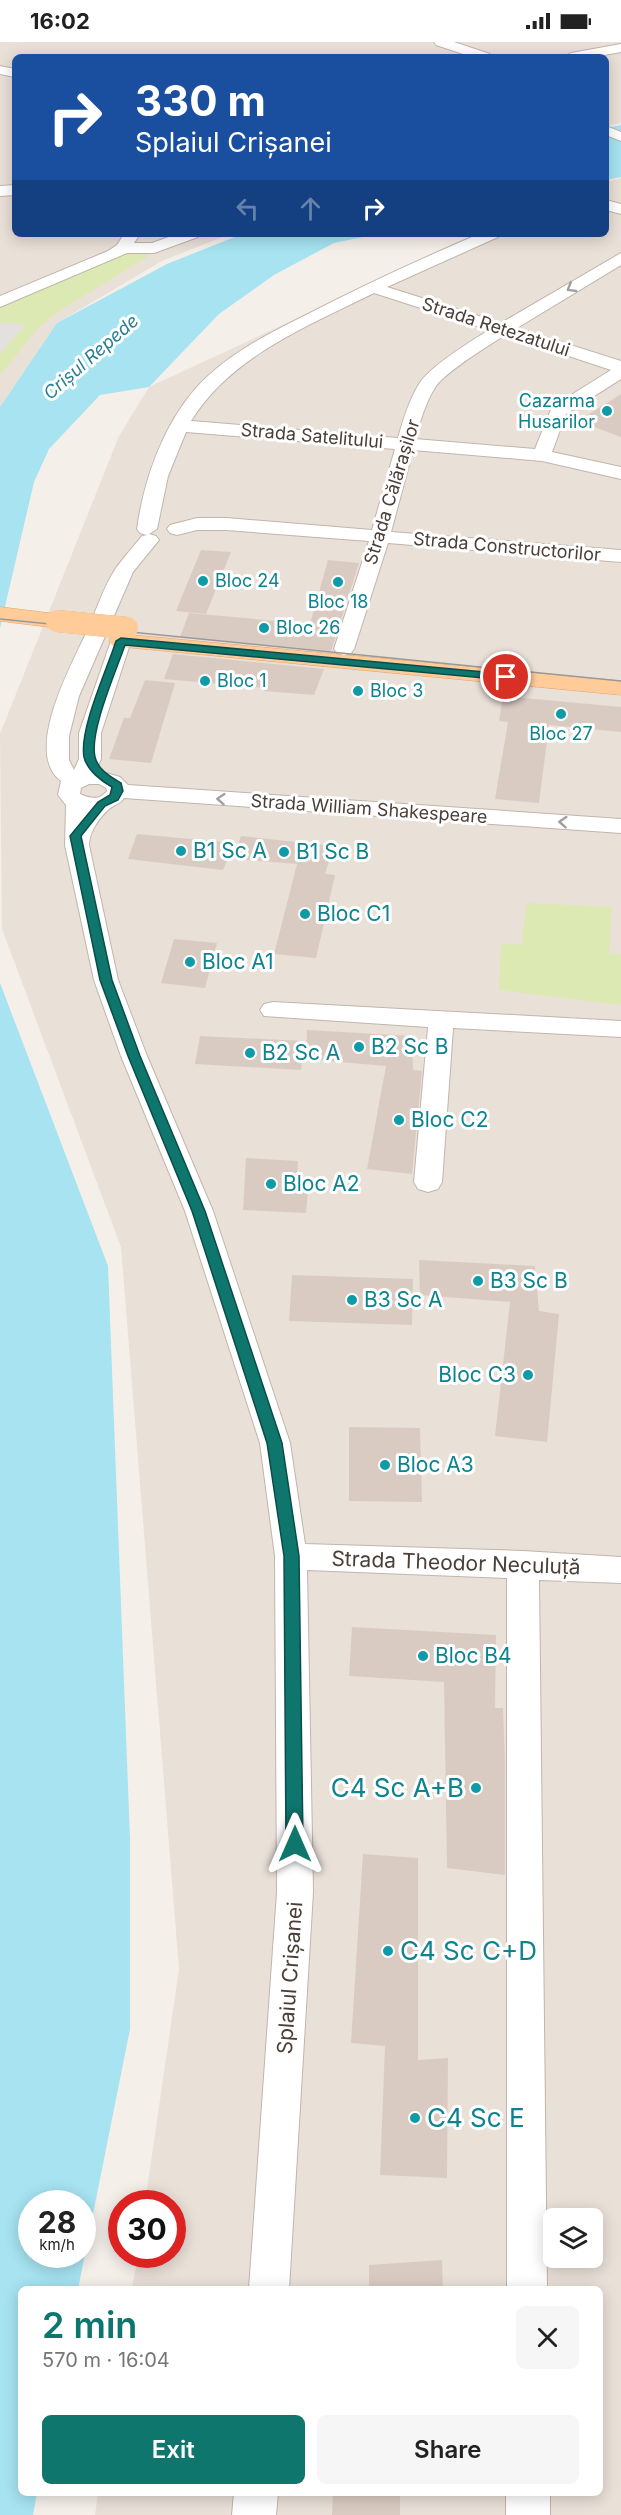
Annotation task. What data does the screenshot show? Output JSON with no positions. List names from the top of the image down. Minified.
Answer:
{"streets":{"street":["Strada Retezatului","Strada Satelitului","Strada Călărașilor","Strada Constructorilor","Strada William Shakespeare","Strada Theodor Neculuță","Splaiul Crișanei"]},"crossings":[["Strada Retezatului","Strada Satelitului"],["Strada Retezatului","Strada Călărașilor"],["Strada Satelitului","Strada Călărașilor"],["Strada Călărașilor","Strada Constructorilor"],["Strada William Shakespeare","Splaiul Crișanei"],["Strada Theodor Neculuță","Splaiul Crișanei"]],"water":["Crișul Repede"],"places":["Cazarma Husarilor","Bloc 24","Bloc 18","Bloc 26","Bloc 1","Bloc 3","Bloc 27","B1 Sc A","B1 Sc B","Bloc C1","Bloc A1","B2 Sc B","B2 Sc A","Bloc C2","Bloc A2","B3 Sc B","B3 Sc A","Bloc C3","Bloc A3","Bloc B4","C4 Sc A+B","C4 Sc C+D","C4 Sc E"],"page":{"status":"16:02","turn":["330 m","Splaiul Crișanei"],"speed":"28 km/h","limit":"30","heading":["2 min","570 m · 16:04"],"buttons":["Exit","Share"]}}
